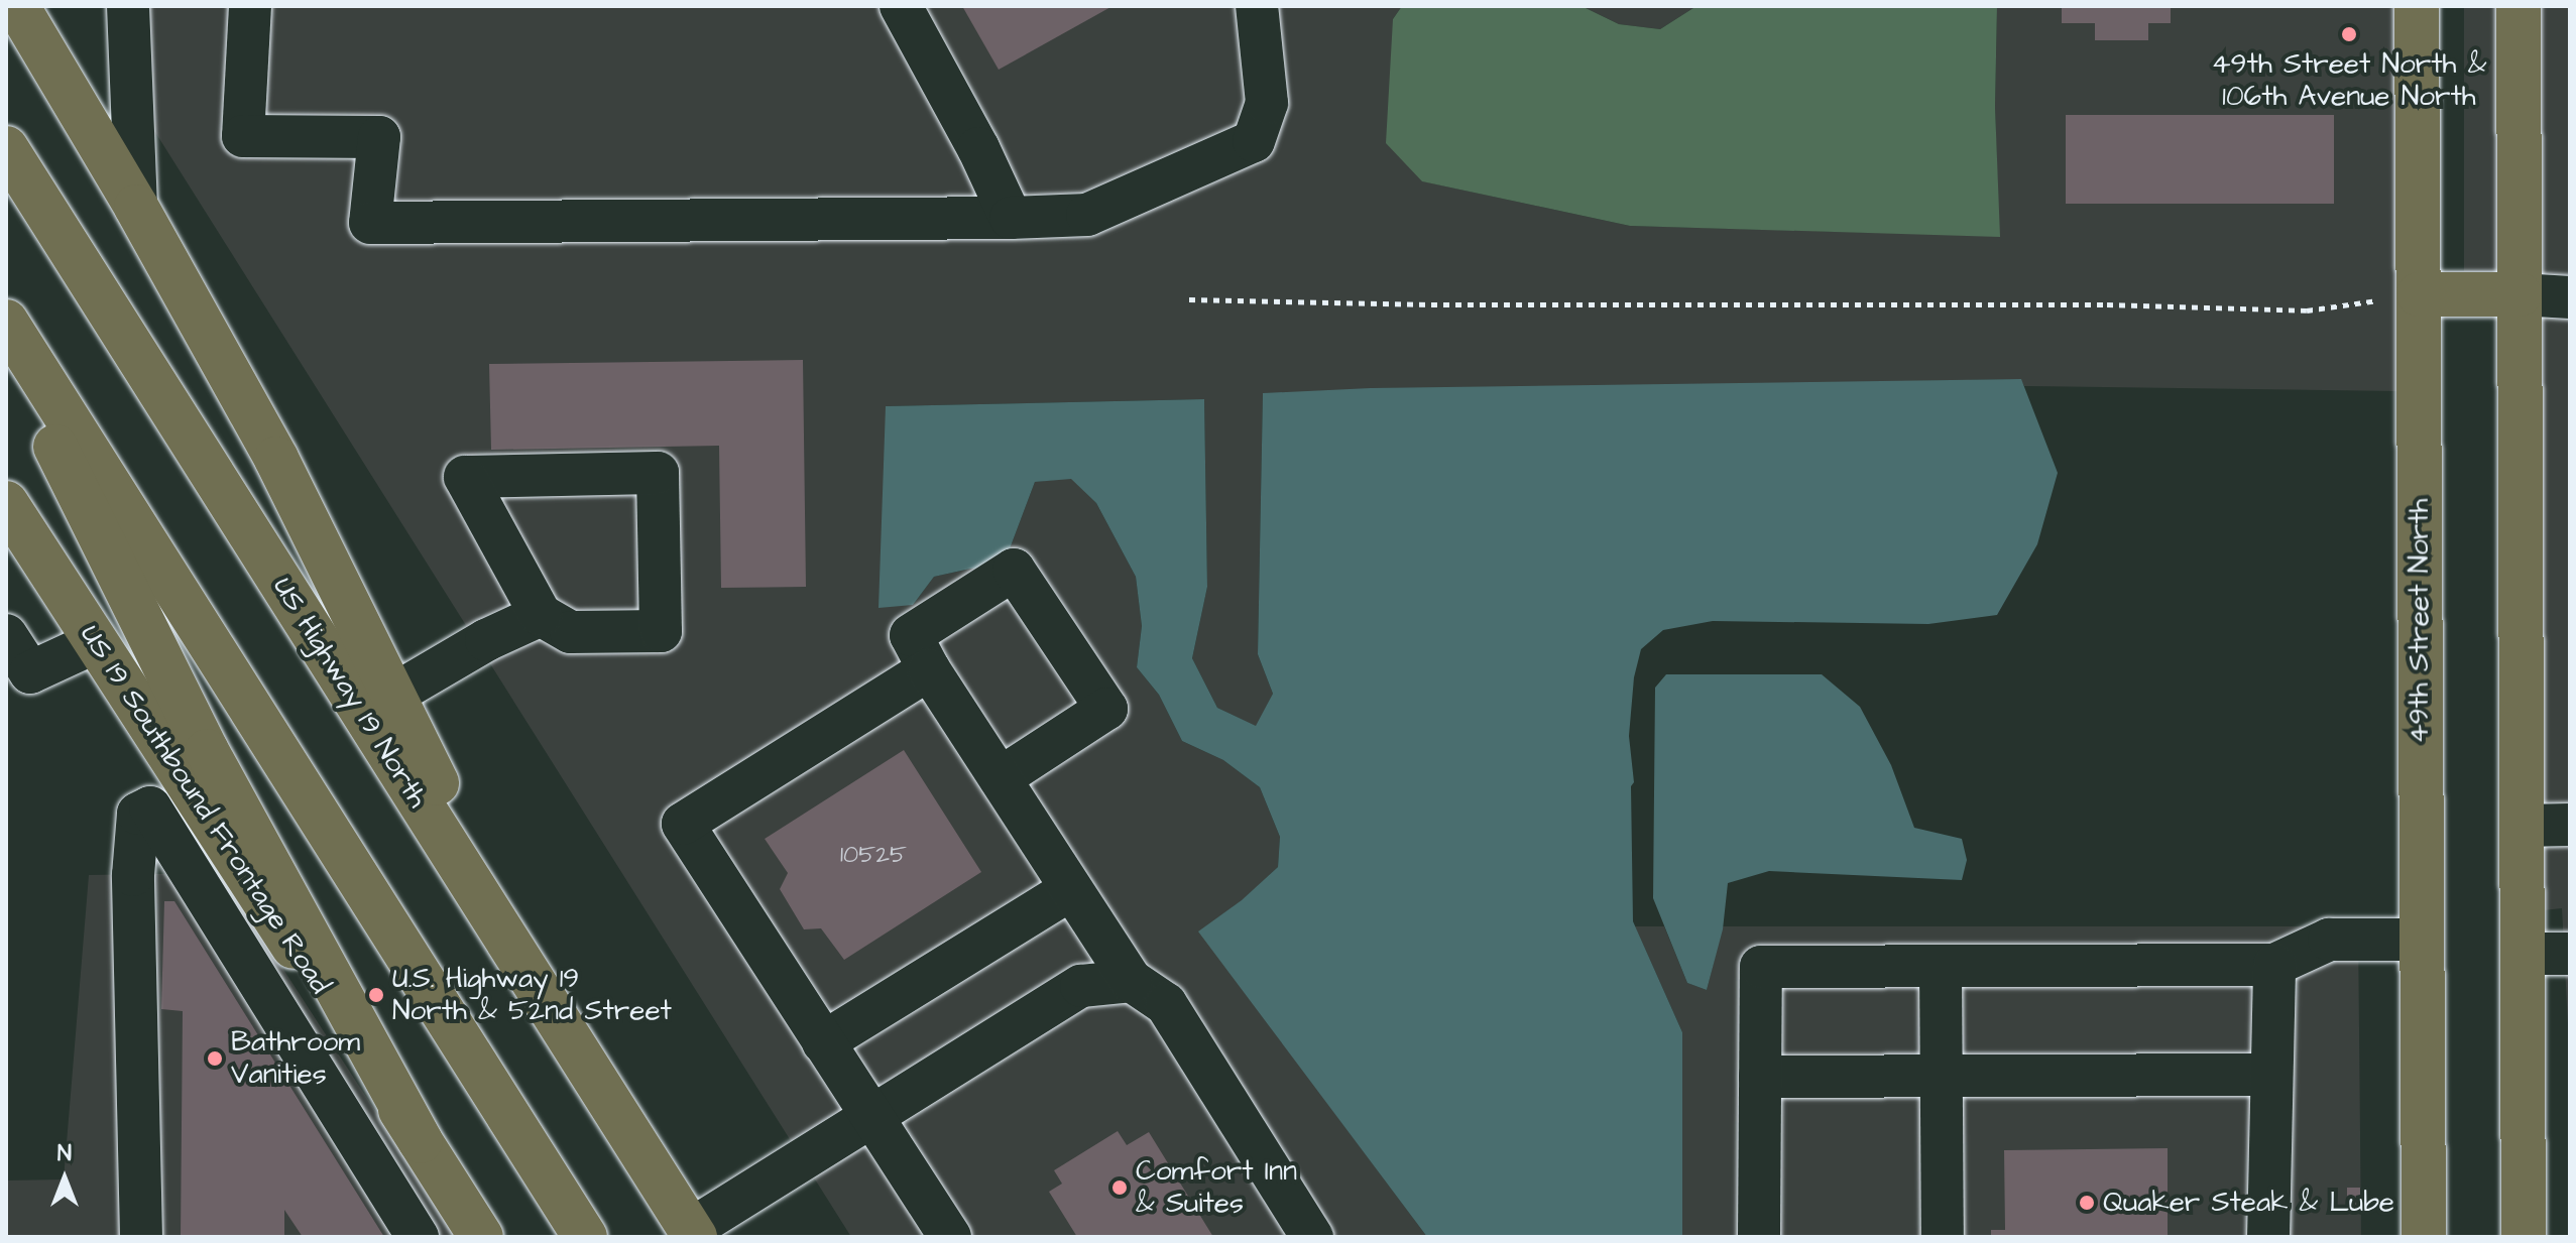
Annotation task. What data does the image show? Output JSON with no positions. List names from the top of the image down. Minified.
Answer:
{"streets":{"main road":["49th Street North","US Highway 19 North","US 19 Southbound Frontage Road"]},"places":["49th Street North & 106th Avenue North","U.S. Highway 19 North & 52nd Street","Bathroom Vanities","Comfort Inn & Suites","Quaker Steak & Lube"],"house_numbers":["10525"],"north":"top"}
